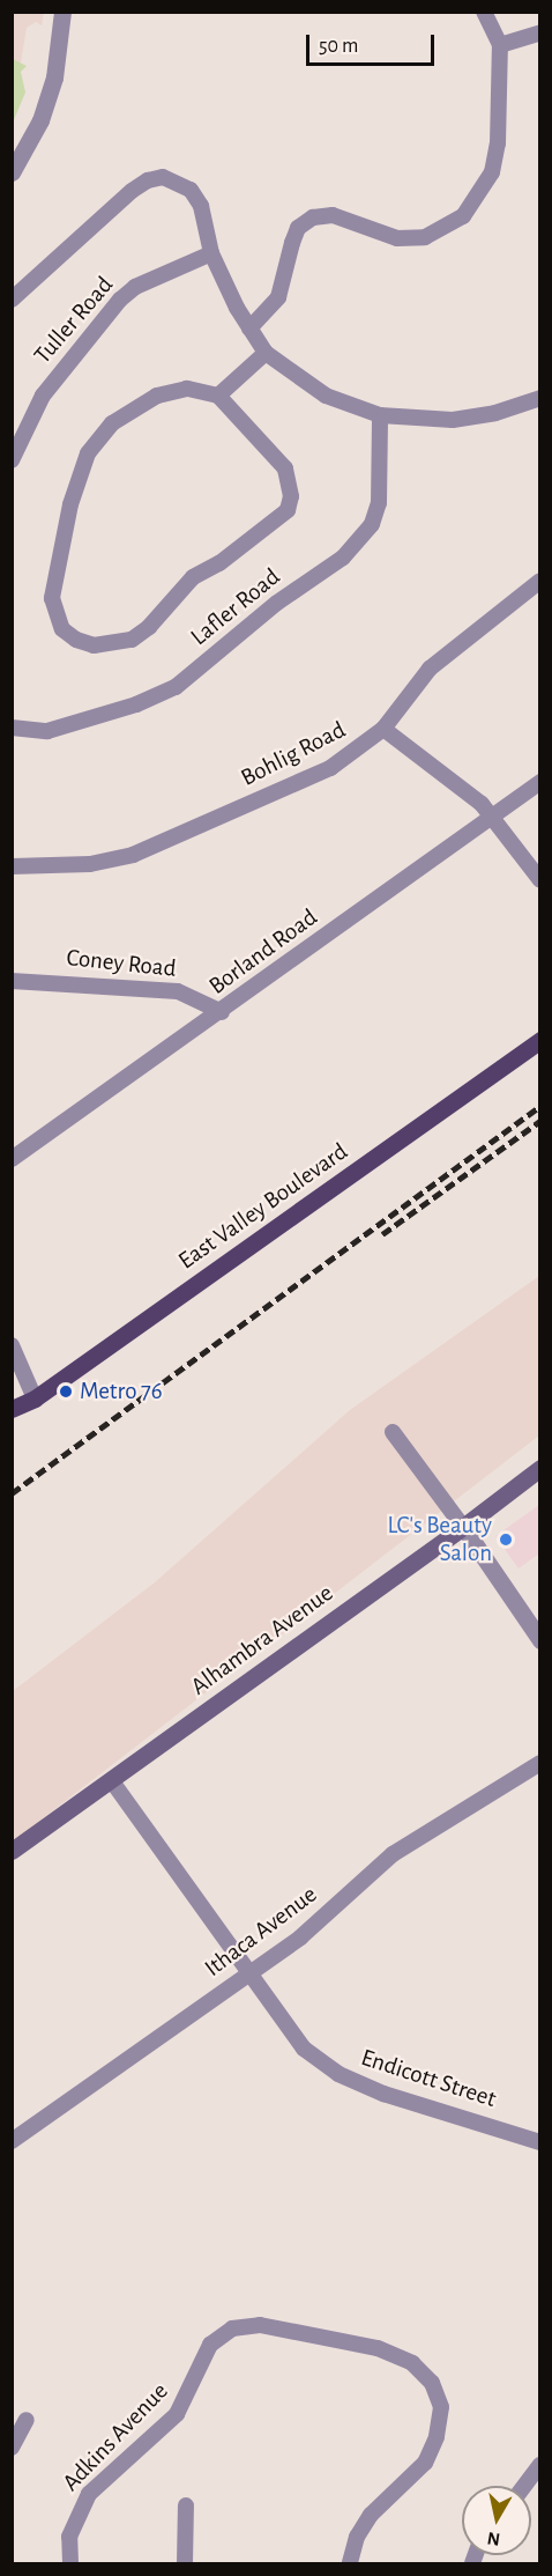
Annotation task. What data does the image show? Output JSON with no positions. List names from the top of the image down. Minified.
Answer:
{"streets":{"main road":["East Valley Boulevard","Alhambra Avenue"],"street":["Tuller Road","Lafler Road","Bohlig Road","Borland Road","Coney Road","Ithaca Avenue","Endicott Street","Adkins Avenue"]},"crossings":[["Borland Road","Coney Road"],["Alhambra Avenue","Endicott Street"],["Ithaca Avenue","Endicott Street"]],"places":["Metro 76","LC's Beauty Salon"],"scale_bar":"50 m","north":"bottom"}
